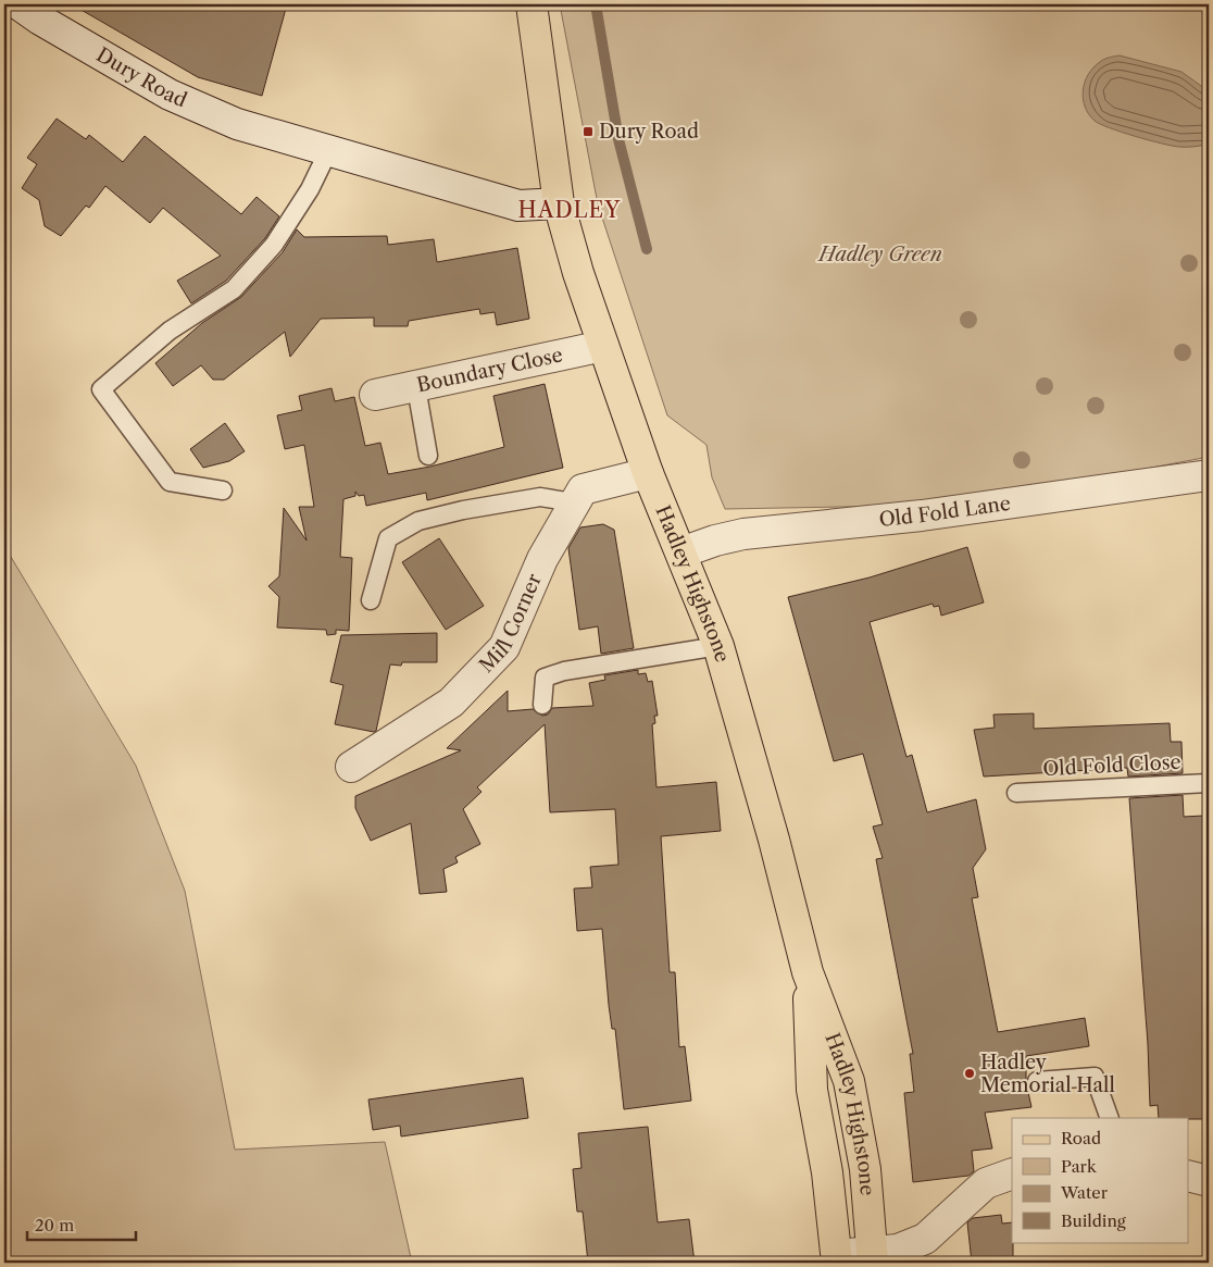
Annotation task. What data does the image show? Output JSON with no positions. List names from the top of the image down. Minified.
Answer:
{"streets":{"main road":["Hadley Highstone"],"street":["Dury Road","Boundary Close","Old Fold Lane","Mill Corner"],"lane":["Old Fold Close"]},"crossings":[["Dury Road","Hadley Highstone"],["Boundary Close","Hadley Highstone"],["Old Fold Lane","Hadley Highstone"],["Hadley Highstone","Mill Corner"]],"districts":["HADLEY"],"parks":["Hadley Green"],"places":{"transit":["Dury Road"],"other":["Hadley Memorial Hall"]},"legend":["Road","Park","Water","Building"],"scale_bar":"20 m"}
